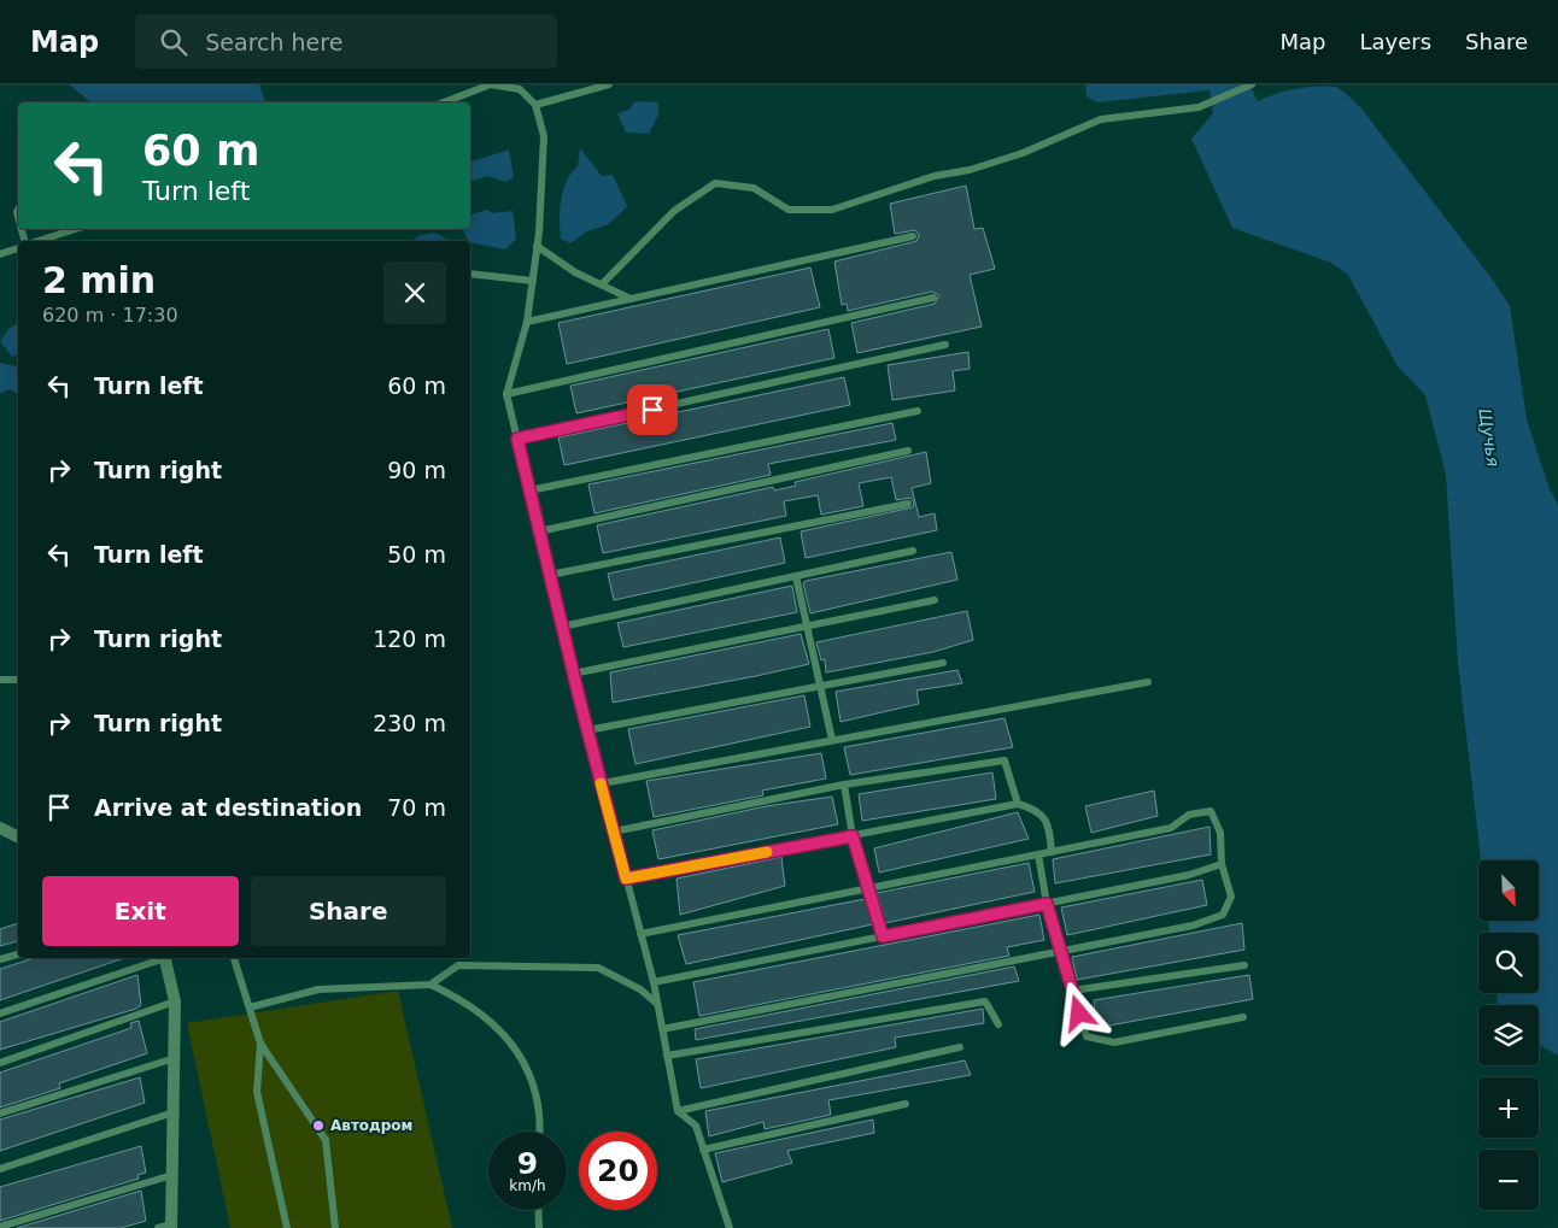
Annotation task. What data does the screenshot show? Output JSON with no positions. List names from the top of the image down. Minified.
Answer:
{"water":["Щучья"],"places":["Автодром"],"north":"bottom right","page":{"header":"Map","search":"Search here","nav":["Map","Layers","Share"],"turn":["60 m","Turn left"],"heading":["2 min","620 m · 17:30"],"list":[{"name":"Turn left","value":"60 m"},{"name":"Turn right","value":"90 m"},{"name":"Turn left","value":"50 m"},{"name":"Turn right","value":"120 m"},{"name":"Turn right","value":"230 m"},{"name":"Arrive at destination","value":"70 m"}],"map_buttons":["+","−"],"buttons":["Exit","Share"],"speed":"9 km/h","limit":"20"}}
